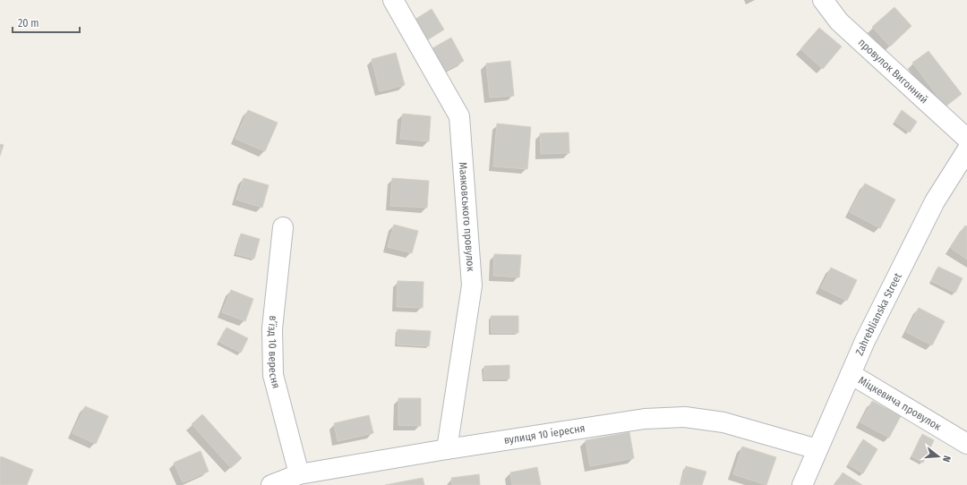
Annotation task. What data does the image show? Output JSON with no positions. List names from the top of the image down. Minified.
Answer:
{"streets":{"street":["провулок Вигонний","Маяковського провулок","Zahreblianska Street","в’їзд 10 вересня","Міцкевича провулок","вулиця 10 іересня"]},"crossings":[["Маяковського провулок","вулиця 10 іересня"],["Zahreblianska Street","Міцкевича провулок"],["Zahreblianska Street","вулиця 10 іересня"],["в’їзд 10 вересня","вулиця 10 іересня"]],"scale_bar":"20 m","north":"right"}
